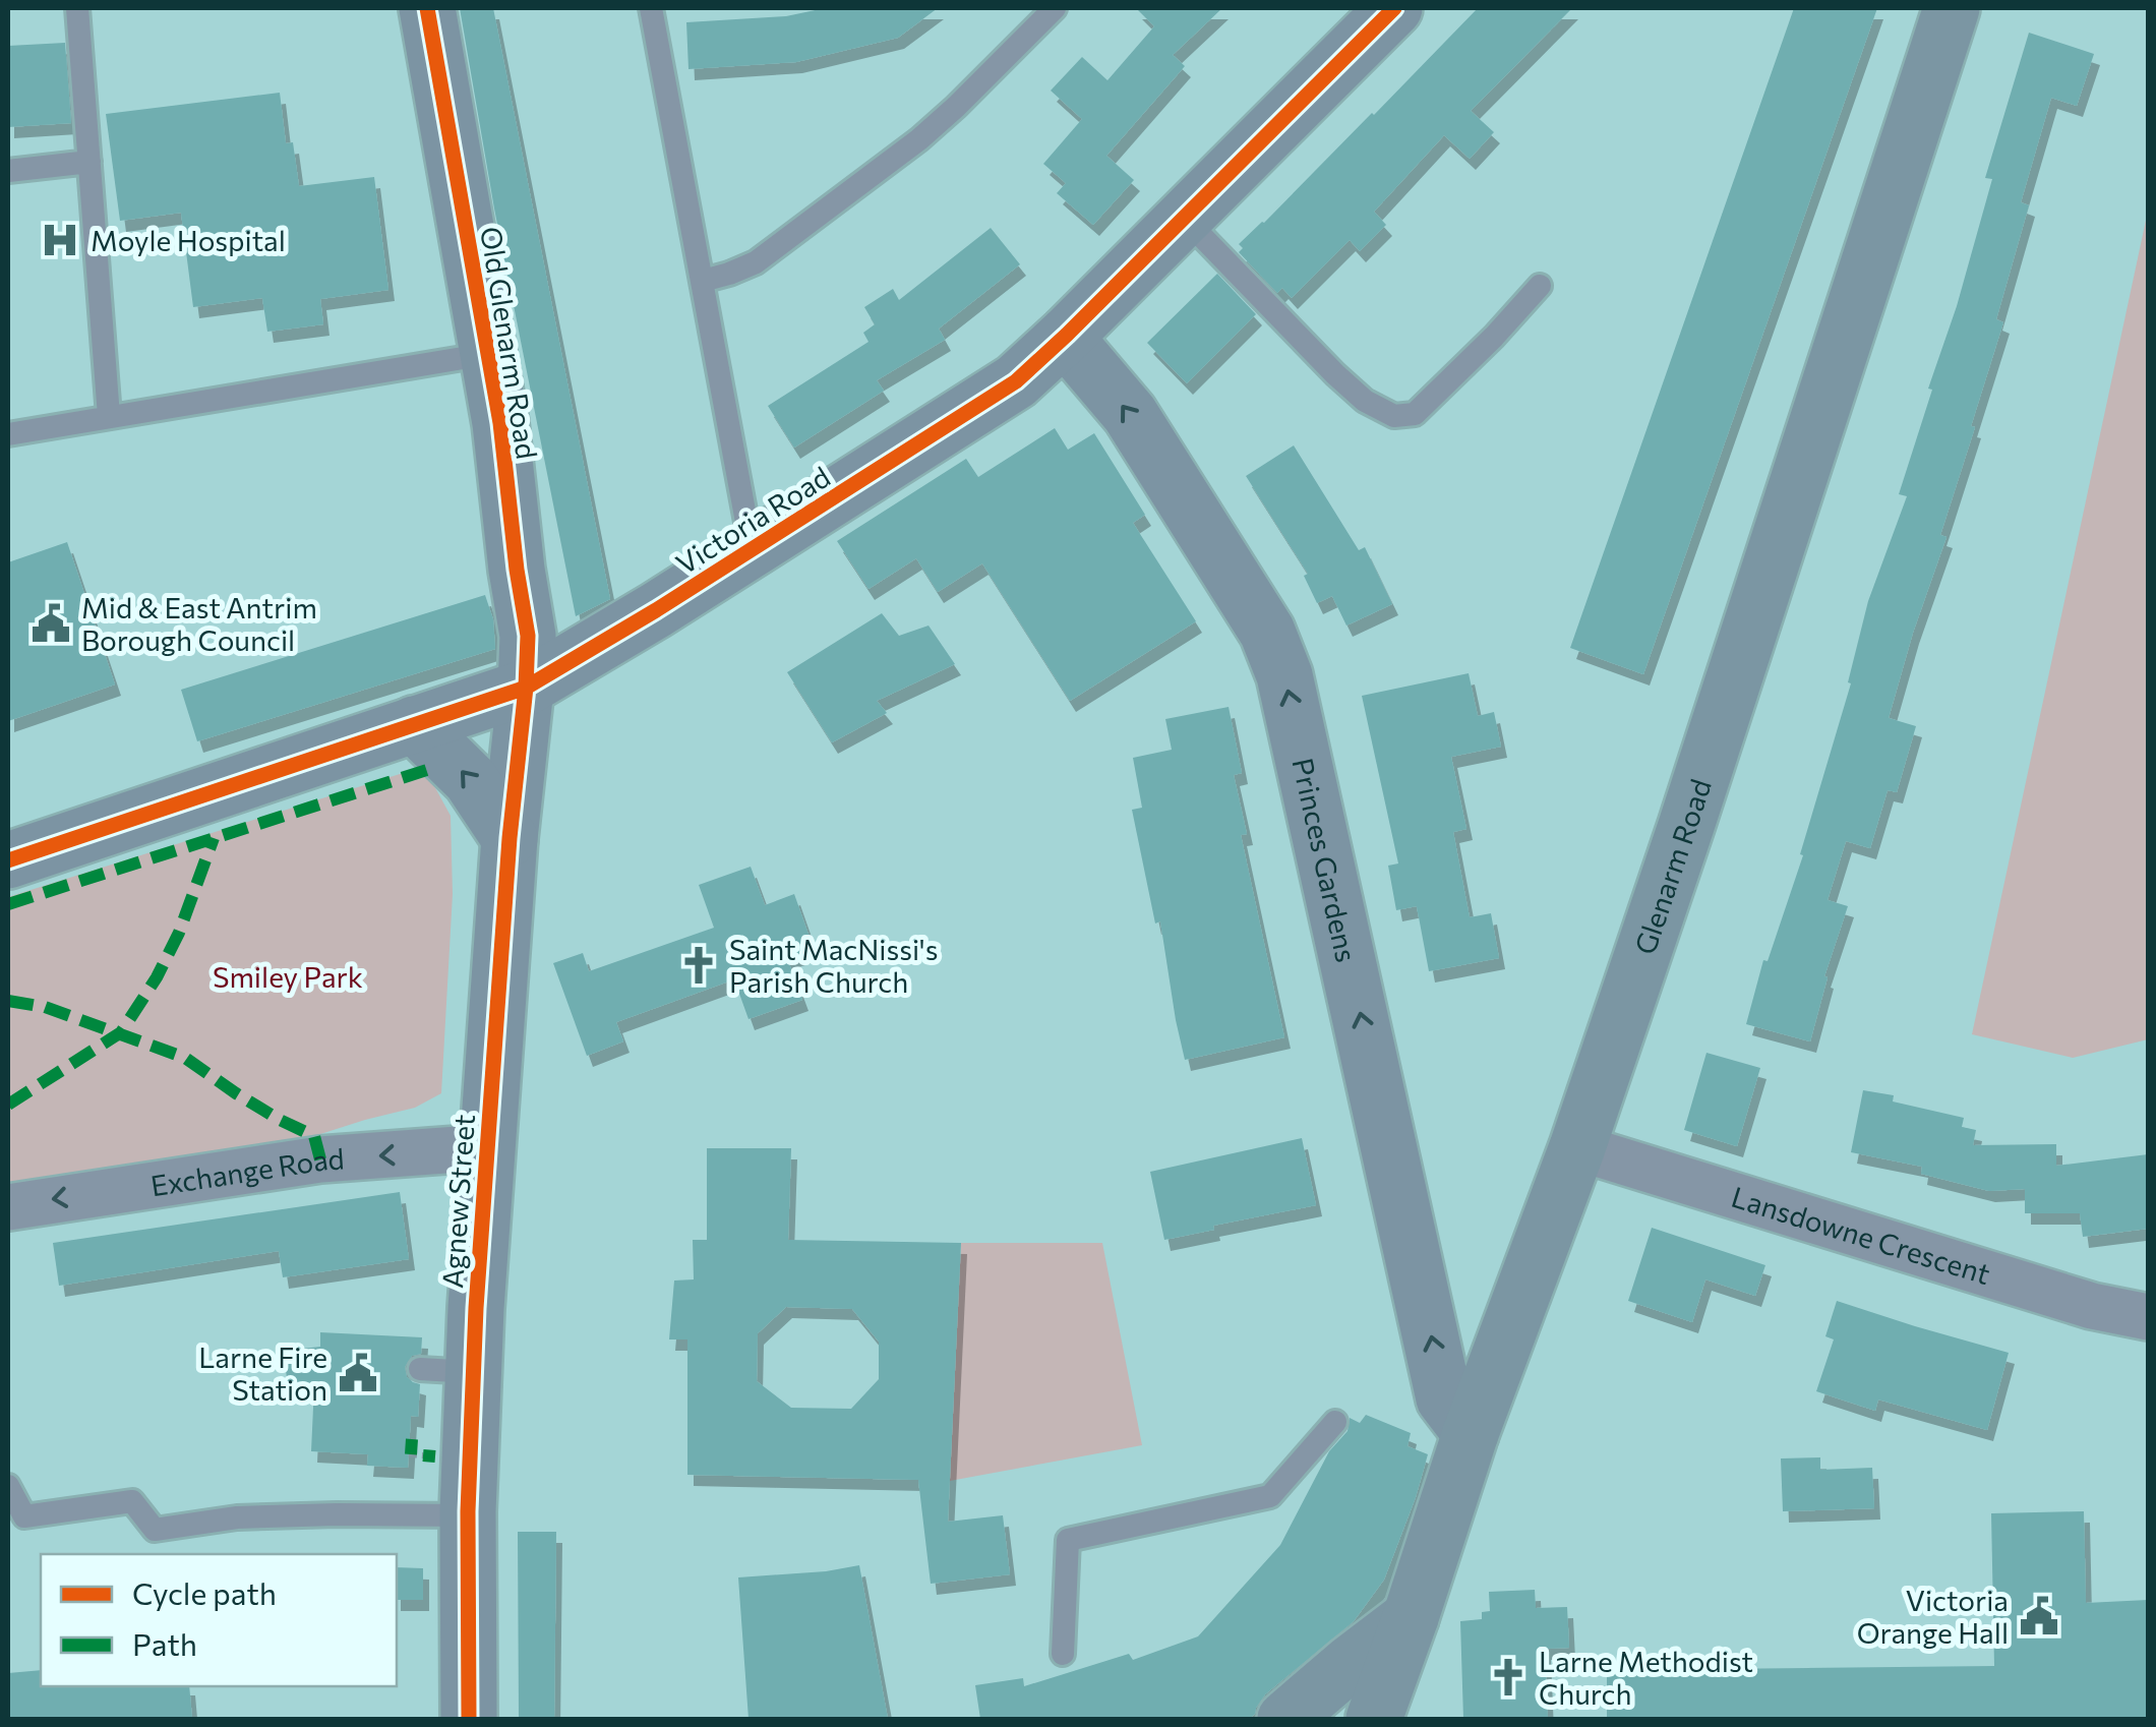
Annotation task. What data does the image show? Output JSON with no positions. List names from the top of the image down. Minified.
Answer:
{"streets":{"main road":["Glenarm Road"],"street":["Old Glenarm Road","Victoria Road","Princes Gardens","Exchange Road","Agnew Street","Lansdowne Crescent"]},"crossings":[["Old Glenarm Road","Victoria Road"],["Old Glenarm Road","Agnew Street"],["Victoria Road","Princes Gardens"],["Victoria Road","Agnew Street"],["Princes Gardens","Glenarm Road"],["Glenarm Road","Lansdowne Crescent"],["Exchange Road","Agnew Street"]],"one_way":["Princes Gardens","Exchange Road"],"parks":["Smiley Park"],"places":{"hospital":["Moyle Hospital"],"public building":["Mid & East Antrim Borough Council","Larne Fire Station","Victoria Orange Hall"],"church":["Saint MacNissi's Parish Church","Larne Methodist Church"]},"legend":["Cycle path","Path"]}
